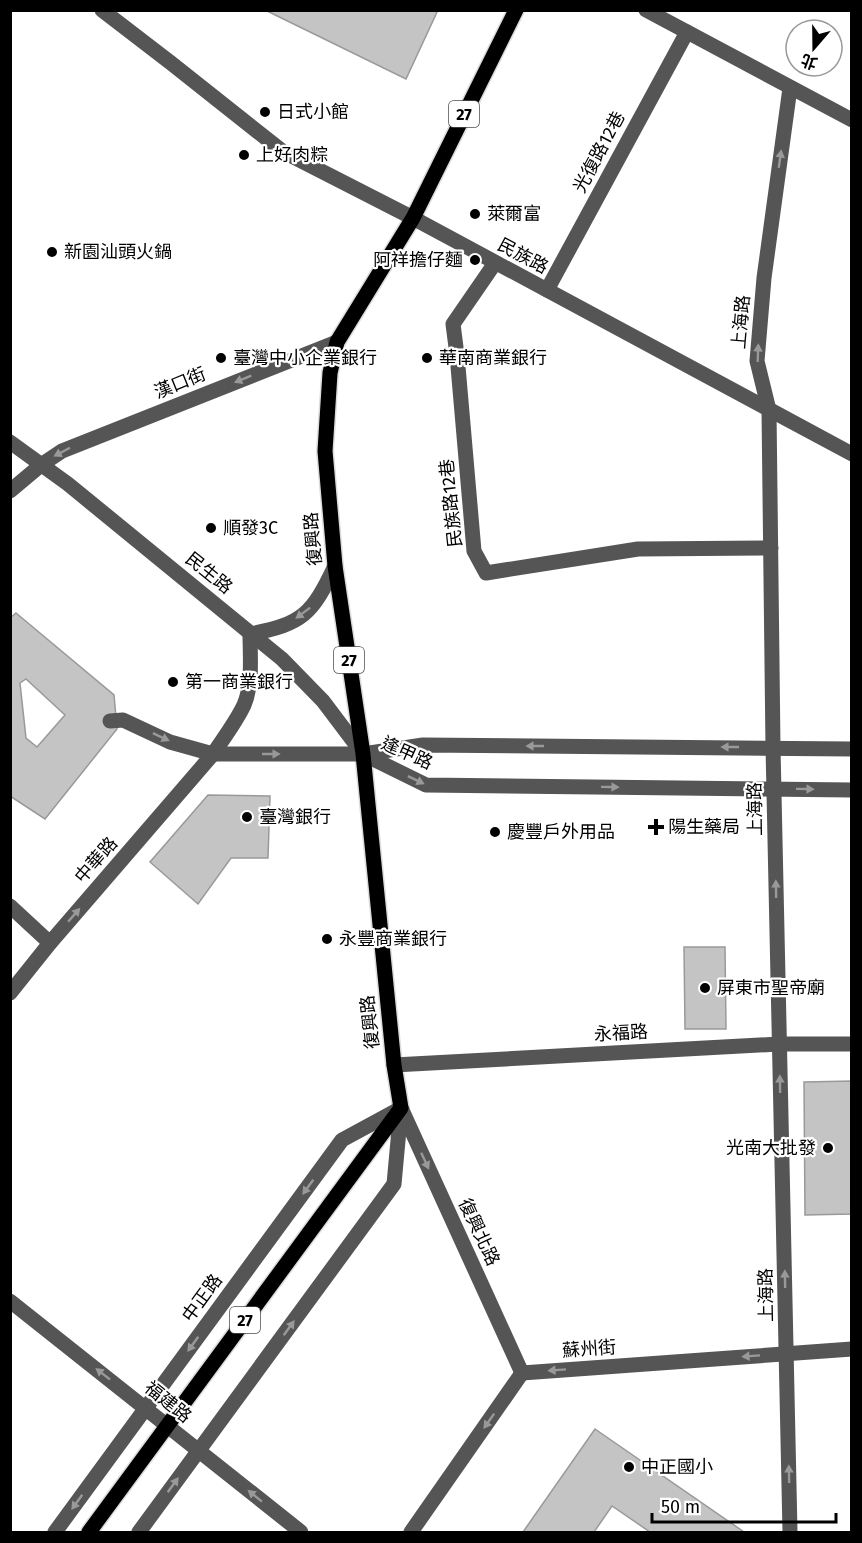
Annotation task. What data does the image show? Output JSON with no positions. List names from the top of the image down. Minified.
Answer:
{"streets":{"main road":["27","復興路"],"street":["光復路12巷","民族路","上海路","漢口街","民族路12巷","民生路","逢甲路","中華路","永福路","復興北路","中正路","蘇州街","福建路"]},"crossings":[["27","復興路"],["27","復興北路"],["27","中正路"],["27","福建路"],["光復路12巷","民族路"],["民族路","上海路"],["民族路","民族路12巷"],["民族路","復興路"],["上海路","民族路12巷"],["上海路","逢甲路"],["上海路","永福路"],["上海路","蘇州街"],["漢口街","復興路"],["漢口街","民生路"],["復興路","民生路"],["復興路","逢甲路"],["復興路","永福路"],["復興路","復興北路"],["復興路","中正路"],["民生路","逢甲路"],["民生路","中華路"],["復興北路","中正路"],["復興北路","蘇州街"],["中正路","福建路"]],"one_way":["上海路","漢口街","中華路","復興北路","蘇州街","福建路"],"places":{"other":["日式小館","上好肉粽","萊爾富","新園汕頭火鍋","阿祥擔仔麵","臺灣中小企業銀行","華南商業銀行","順發3C","第一商業銀行","臺灣銀行","慶豐戶外用品","永豐商業銀行","屏東市聖帝廟","光南大批發","中正國小"],"health":["陽生藥局"]},"scale_bar":"50 m","north":"bottom"}
